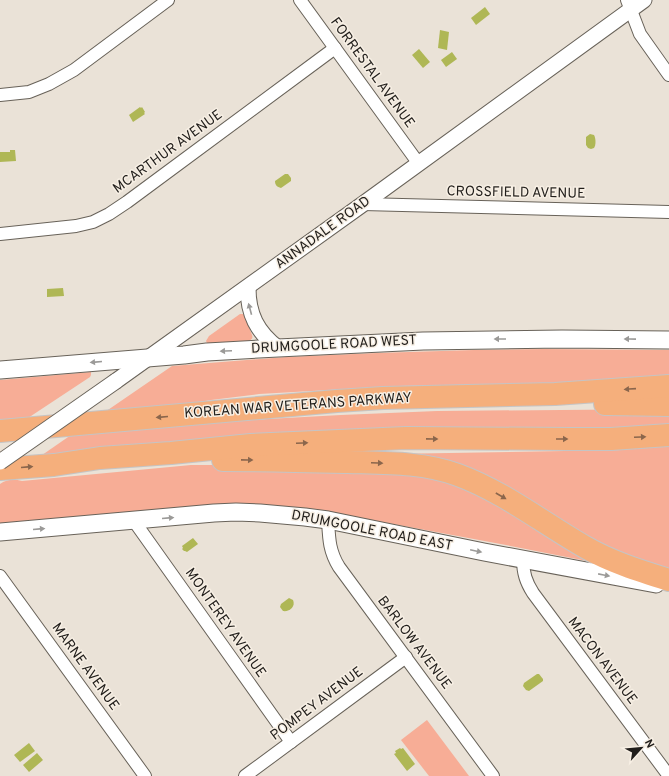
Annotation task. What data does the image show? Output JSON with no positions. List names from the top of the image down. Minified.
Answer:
{"streets":{"highway":["KOREAN WAR VETERANS PARKWAY"],"main road":["DRUMGOOLE ROAD WEST","DRUMGOOLE ROAD EAST"],"street":["FORRESTAL AVENUE","MCARTHUR AVENUE","CROSSFIELD AVENUE","ANNADALE ROAD","MONTEREY AVENUE","BARLOW AVENUE","MACON AVENUE","MARNE AVENUE","POMPEY AVENUE"]},"crossings":[["FORRESTAL AVENUE","MCARTHUR AVENUE"],["FORRESTAL AVENUE","ANNADALE ROAD"],["CROSSFIELD AVENUE","ANNADALE ROAD"],["ANNADALE ROAD","DRUMGOOLE ROAD WEST"],["DRUMGOOLE ROAD EAST","MONTEREY AVENUE"],["DRUMGOOLE ROAD EAST","BARLOW AVENUE"],["DRUMGOOLE ROAD EAST","MACON AVENUE"],["MONTEREY AVENUE","POMPEY AVENUE"],["BARLOW AVENUE","POMPEY AVENUE"]],"one_way":["DRUMGOOLE ROAD WEST","DRUMGOOLE ROAD EAST"],"north":"top right"}
